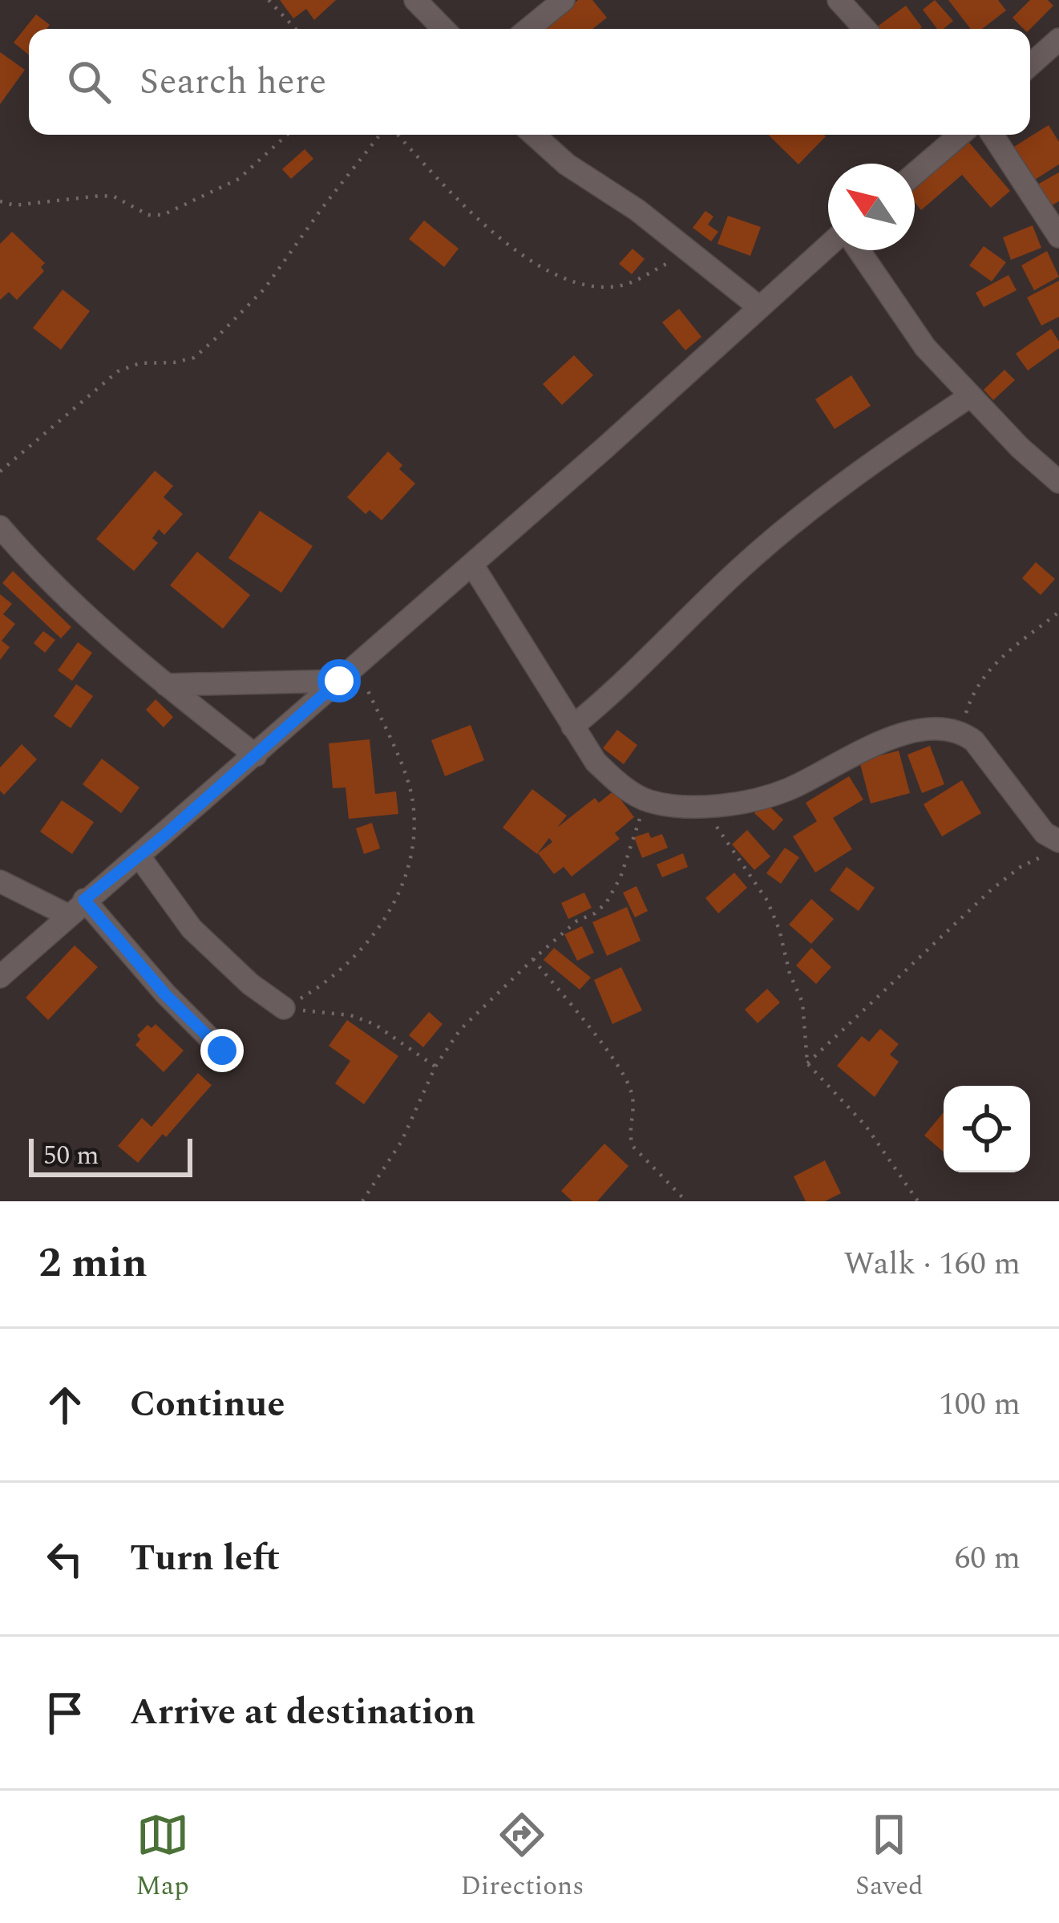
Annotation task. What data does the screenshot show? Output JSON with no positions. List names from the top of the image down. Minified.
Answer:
{"scale_bar":"50 m","north":"top left","page":{"search":"Search here","scale":"50 m","heading":["2 min","Walk · 160 m"],"list":[["Continue","100 m"],["Turn left","60 m"],"Arrive at destination"],"nav":["Map","Directions","Saved"]}}
